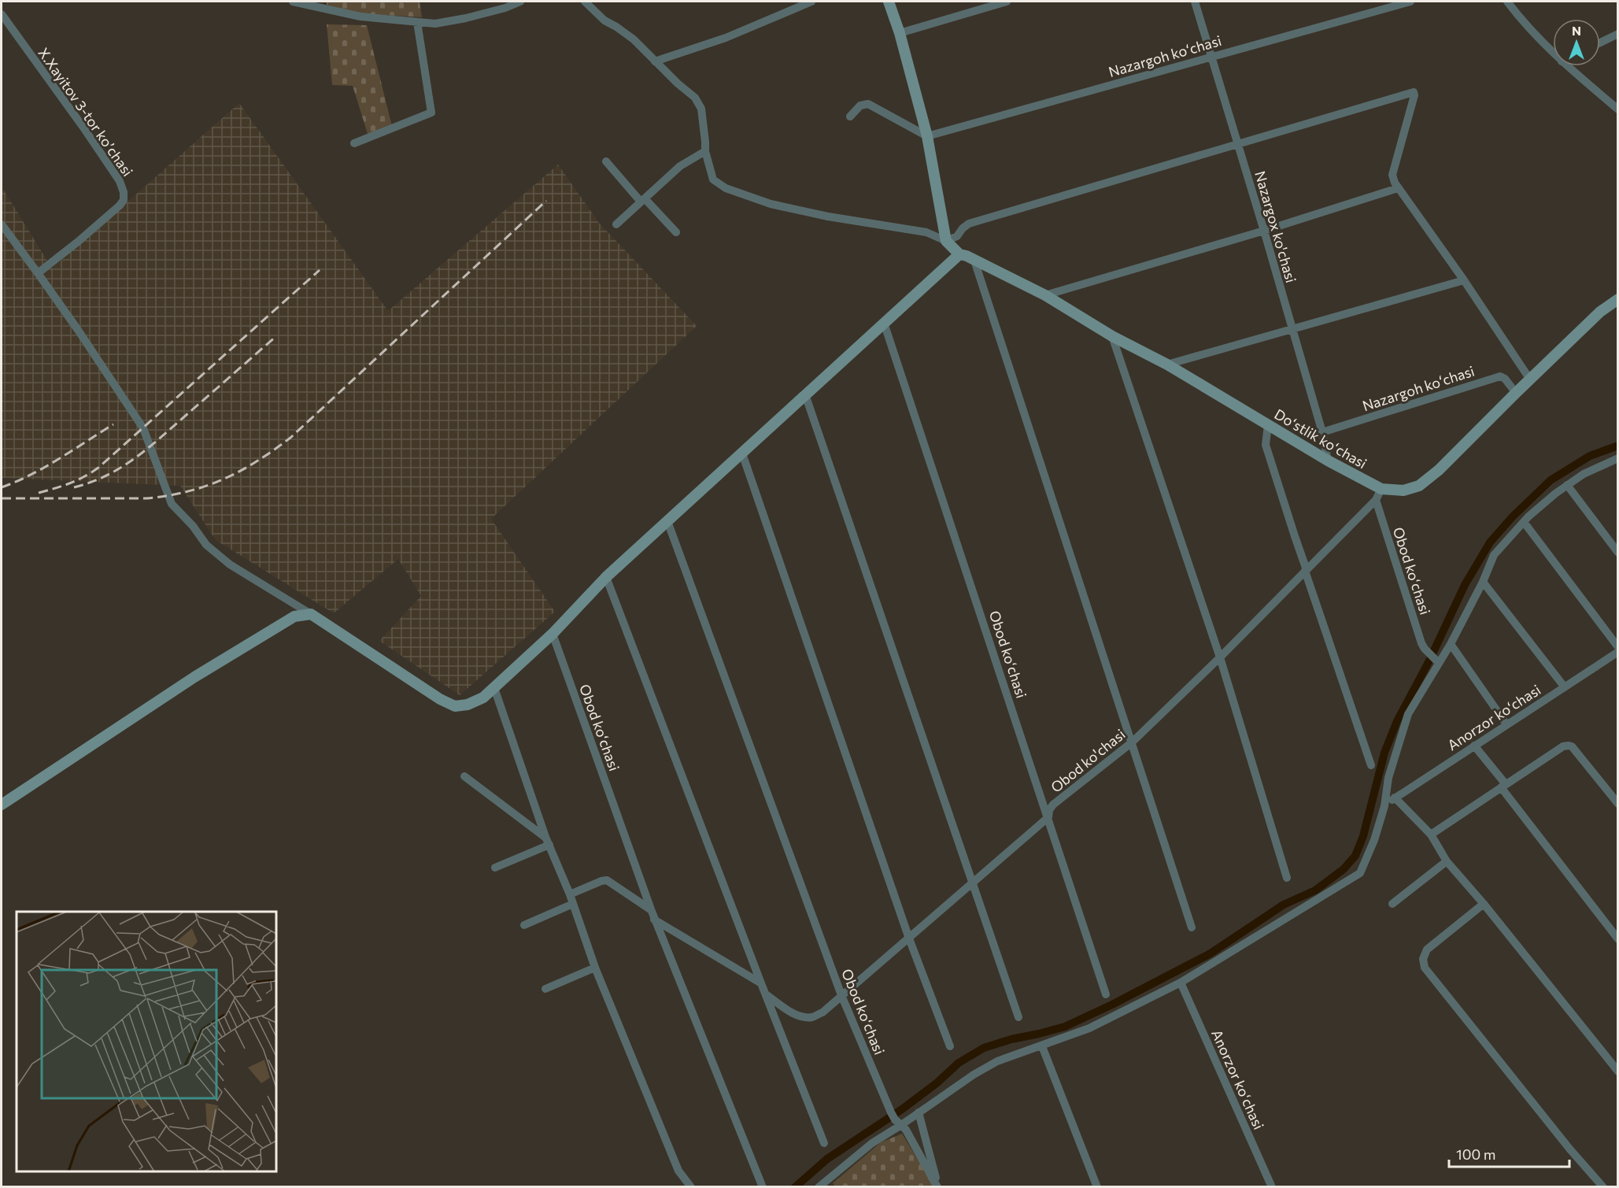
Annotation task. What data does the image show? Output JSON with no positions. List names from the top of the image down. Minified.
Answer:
{"streets":{"street":["Nazargoh koʻchasi","X.Xayitov 3-tor koʼchasi","Nazargox ko'chasi","Doʻstlik koʻchasi","Obod koʻchasi","Anorzor koʻchasi","Obod ko'chasi"]},"crossings":[["Nazargoh koʻchasi","Nazargox ko'chasi"],["Nazargoh koʻchasi","Doʻstlik koʻchasi"],["Nazargox ko'chasi","Doʻstlik koʻchasi"],["Doʻstlik koʻchasi","Obod ko'chasi"],["Obod koʻchasi","Obod ko'chasi"]],"scale_bar":"100 m","north":"top"}
